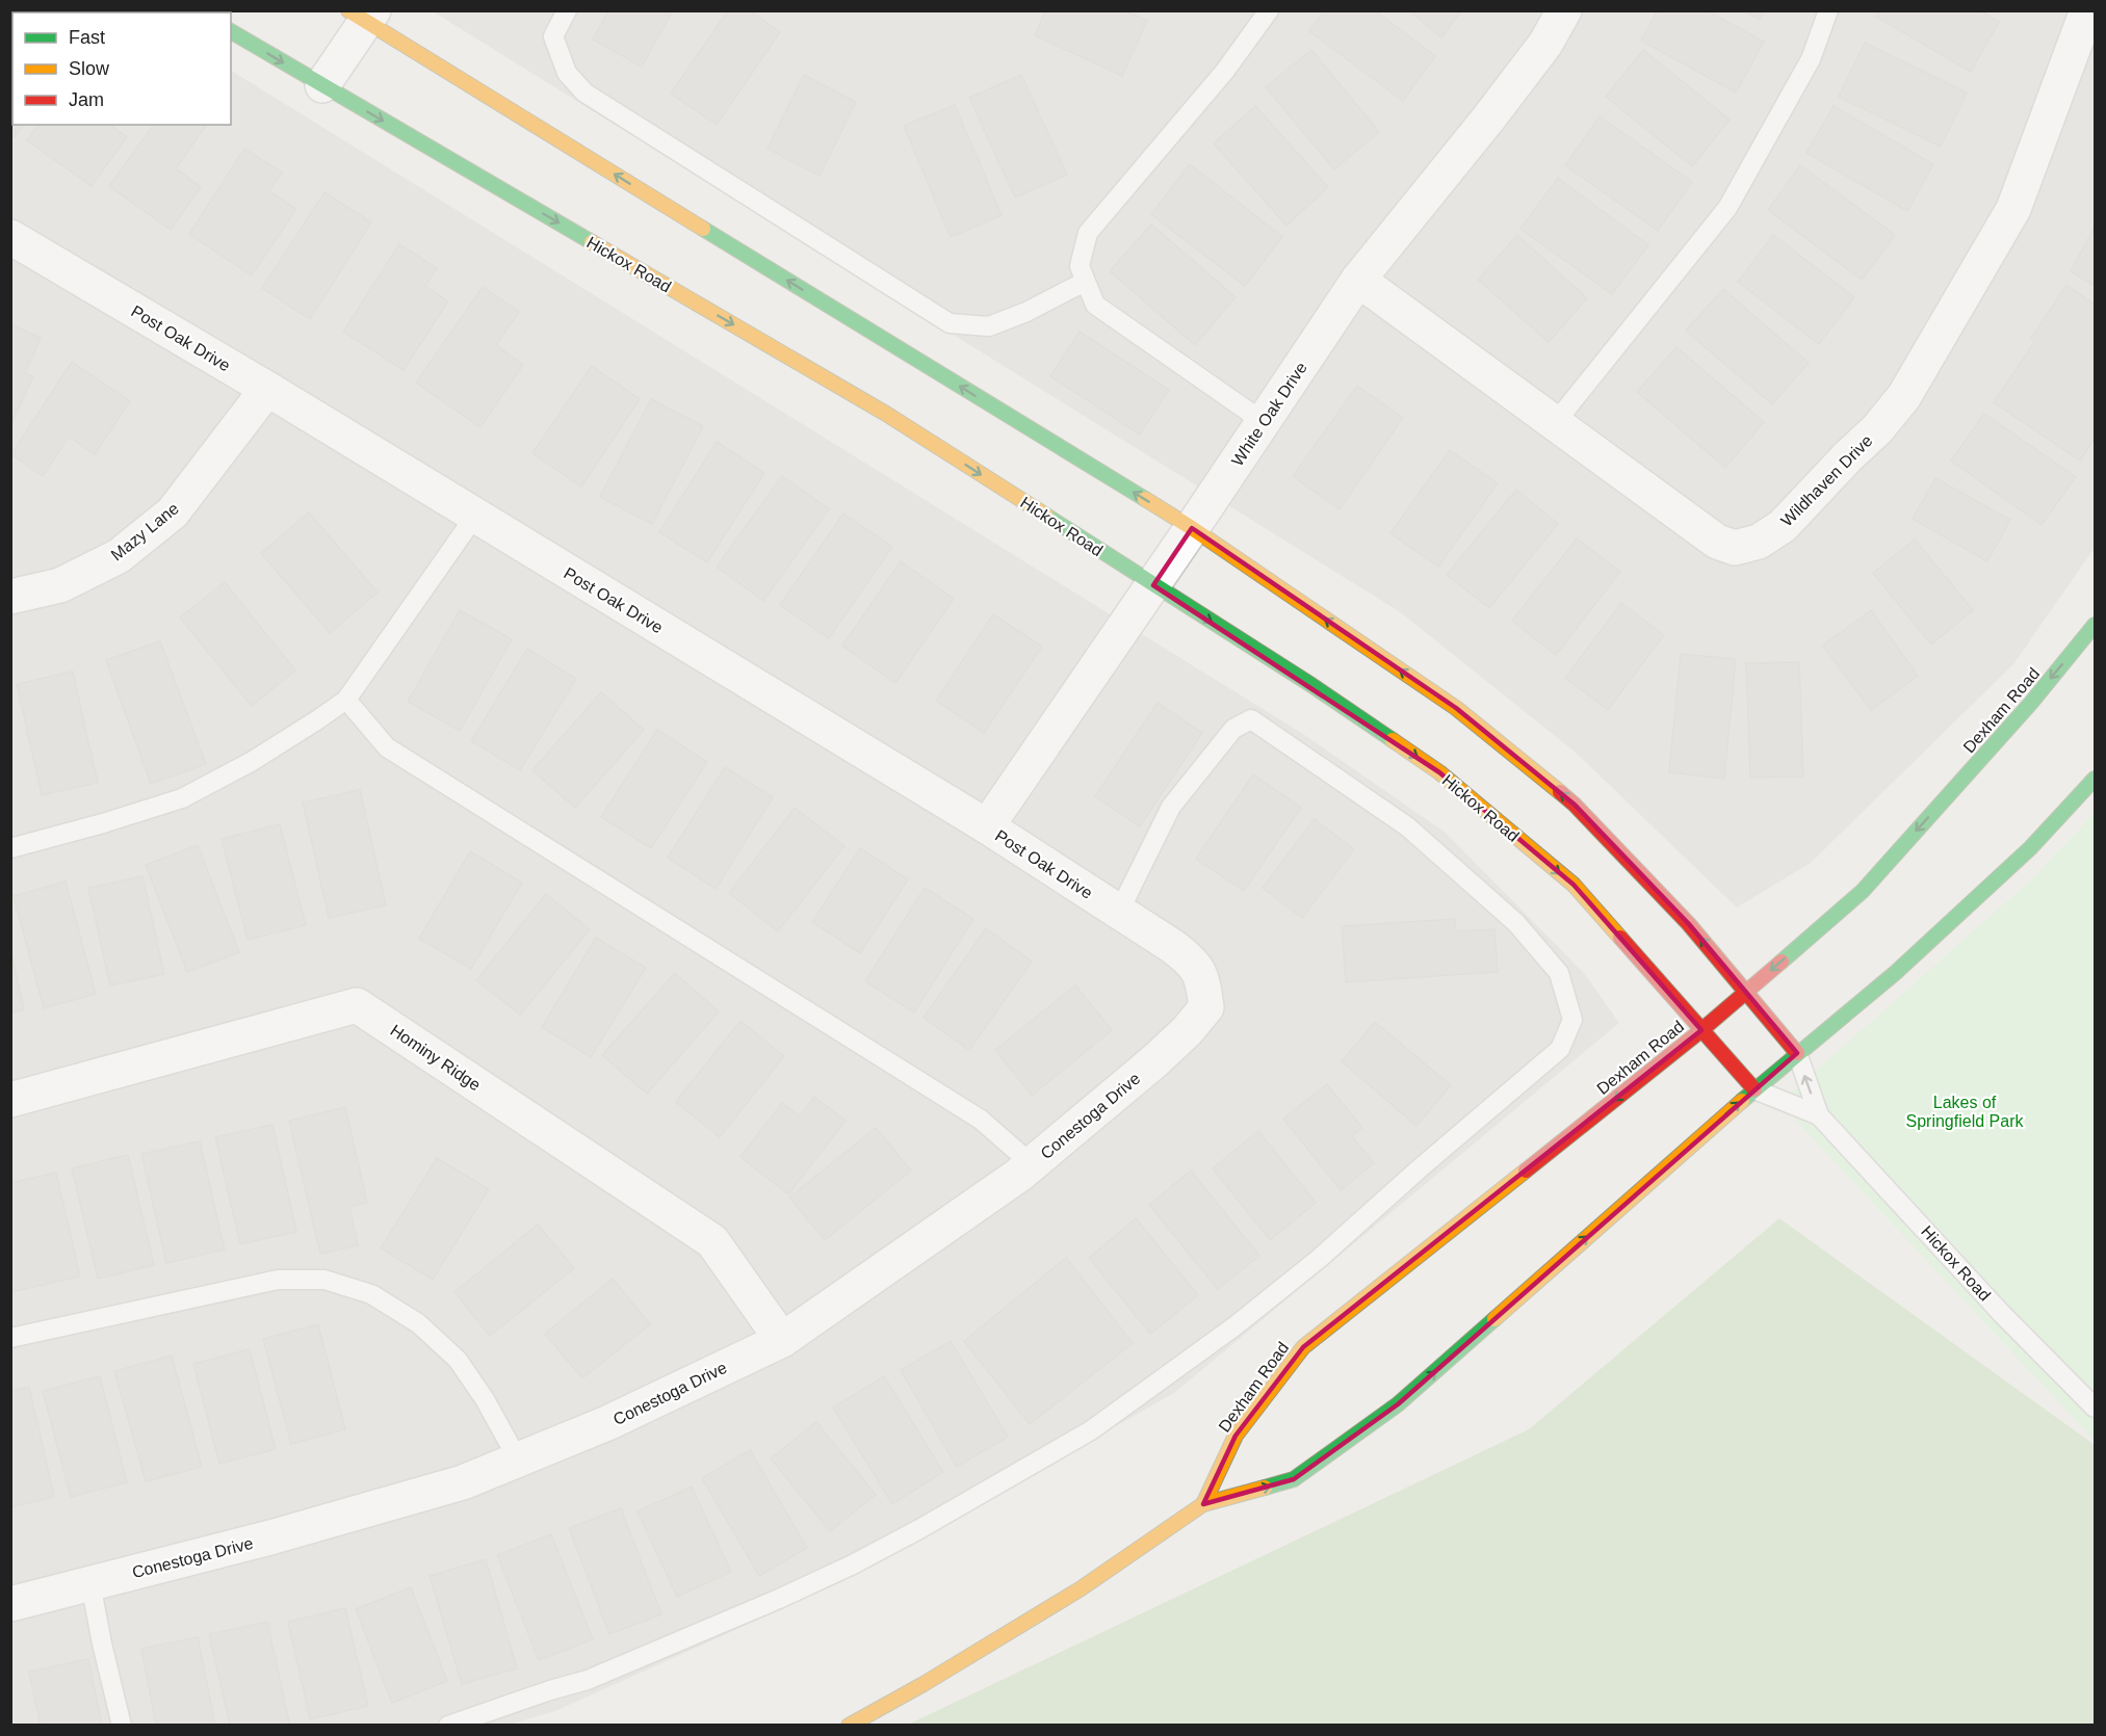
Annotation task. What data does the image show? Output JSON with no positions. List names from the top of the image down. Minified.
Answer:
{"streets":{"street":["Hickox Road","Post Oak Drive","White Oak Drive","Wildhaven Drive","Mazy Lane","Dexham Road","Hominy Ridge","Conestoga Drive"]},"crossings":[["Hickox Road","White Oak Drive"],["Hickox Road","Dexham Road"],["Post Oak Drive","White Oak Drive"],["Post Oak Drive","Mazy Lane"],["Post Oak Drive","Conestoga Drive"],["White Oak Drive","Wildhaven Drive"],["Hominy Ridge","Conestoga Drive"]],"parks":["Lakes of Springfield Park"],"legend":["Fast","Slow","Jam"]}
